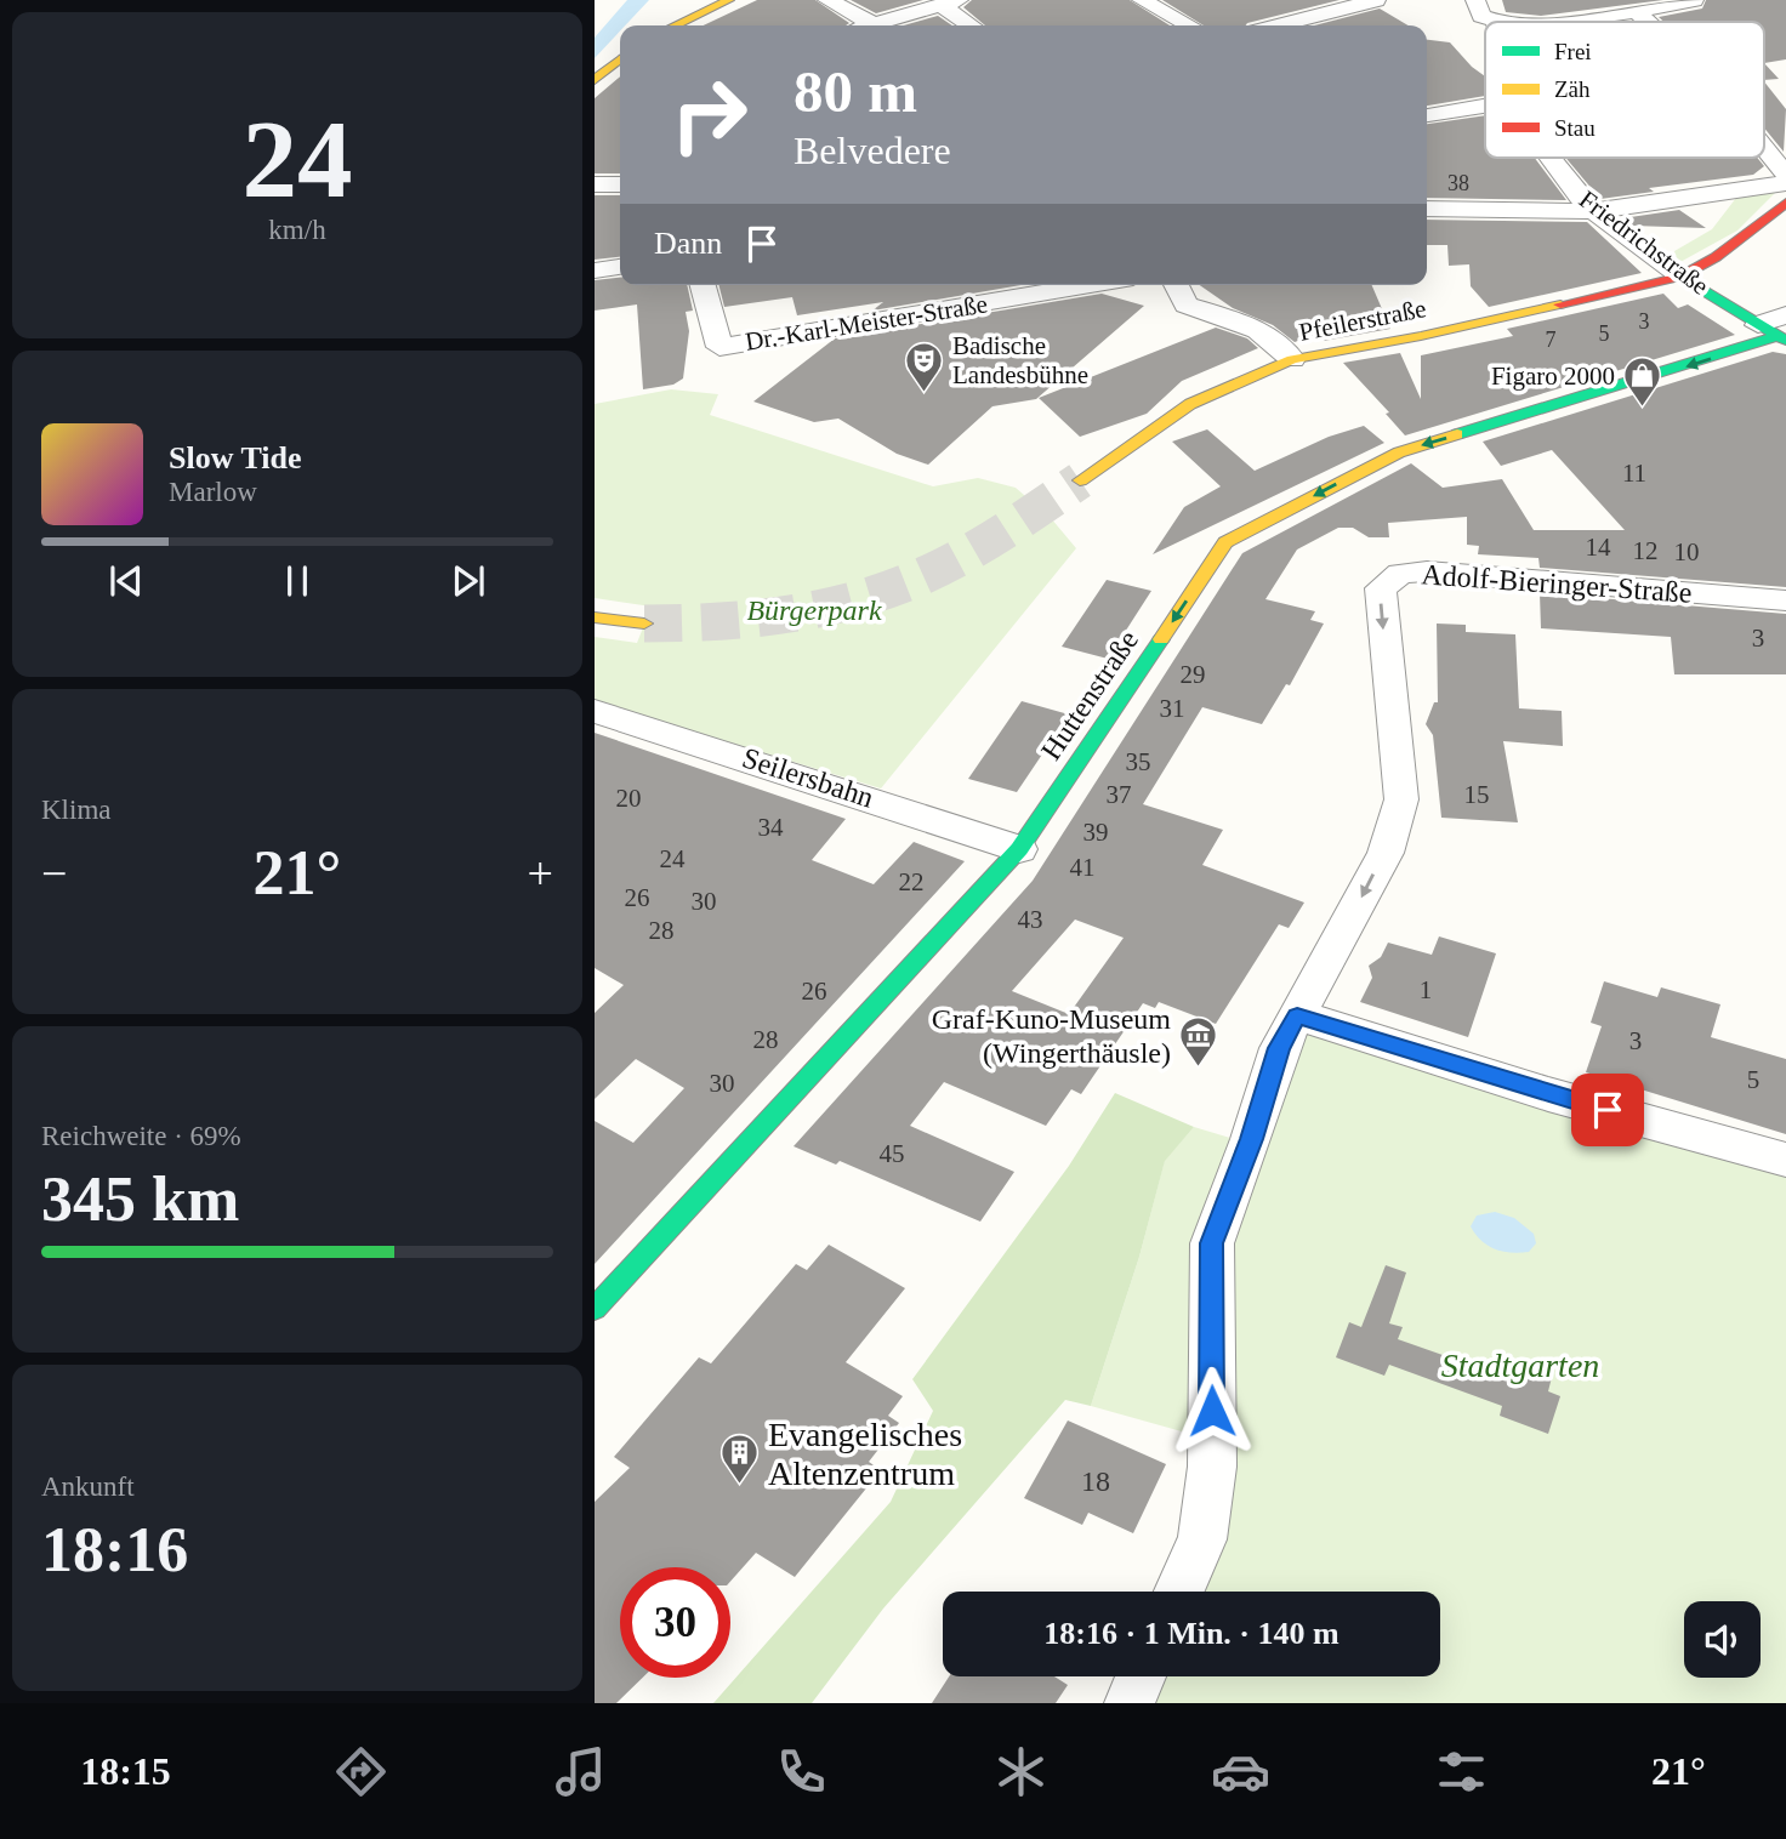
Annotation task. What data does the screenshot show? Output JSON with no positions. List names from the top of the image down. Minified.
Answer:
{"streets":{"street":["Friedrichstraße","Pfeilerstraße","Dr.-Karl-Meister-Straße","Adolf-Bieringer-Straße","Huttenstraße","Seilersbahn"]},"crossings":[["Friedrichstraße","Pfeilerstraße"],["Friedrichstraße","Huttenstraße"],["Huttenstraße","Seilersbahn"]],"one_way":["Huttenstraße"],"parks":["Bürgerpark","Stadtgarten"],"places":{"theatre":["Badische Landesbühne"],"shop":["Figaro 2000"],"museum":["Graf-Kuno-Museum (Wingerthäusle)"],"building":["Evangelisches Altenzentrum"]},"house_numbers":["38","3","5","7","11","14","12","10","3","29","31","35","37","15","20","34","39","24","41","22","26","30","43","28","1","26","28","3","5","30","45","18"],"legend":["Frei","Zäh","Stau"],"page":{"tile":[["24","km/h"],"Klima",["Reichweite · 69%","345 km"],["Ankunft","18:16"]],"turn":["80 m","Belvedere"],"then":"Dann","song":["Slow Tide","Marlow"],"heat":["−","21°","+"],"limit":"30","trip":"18:16 · 1 Min. · 140 m","tabs":["18:15","21°"]}}
